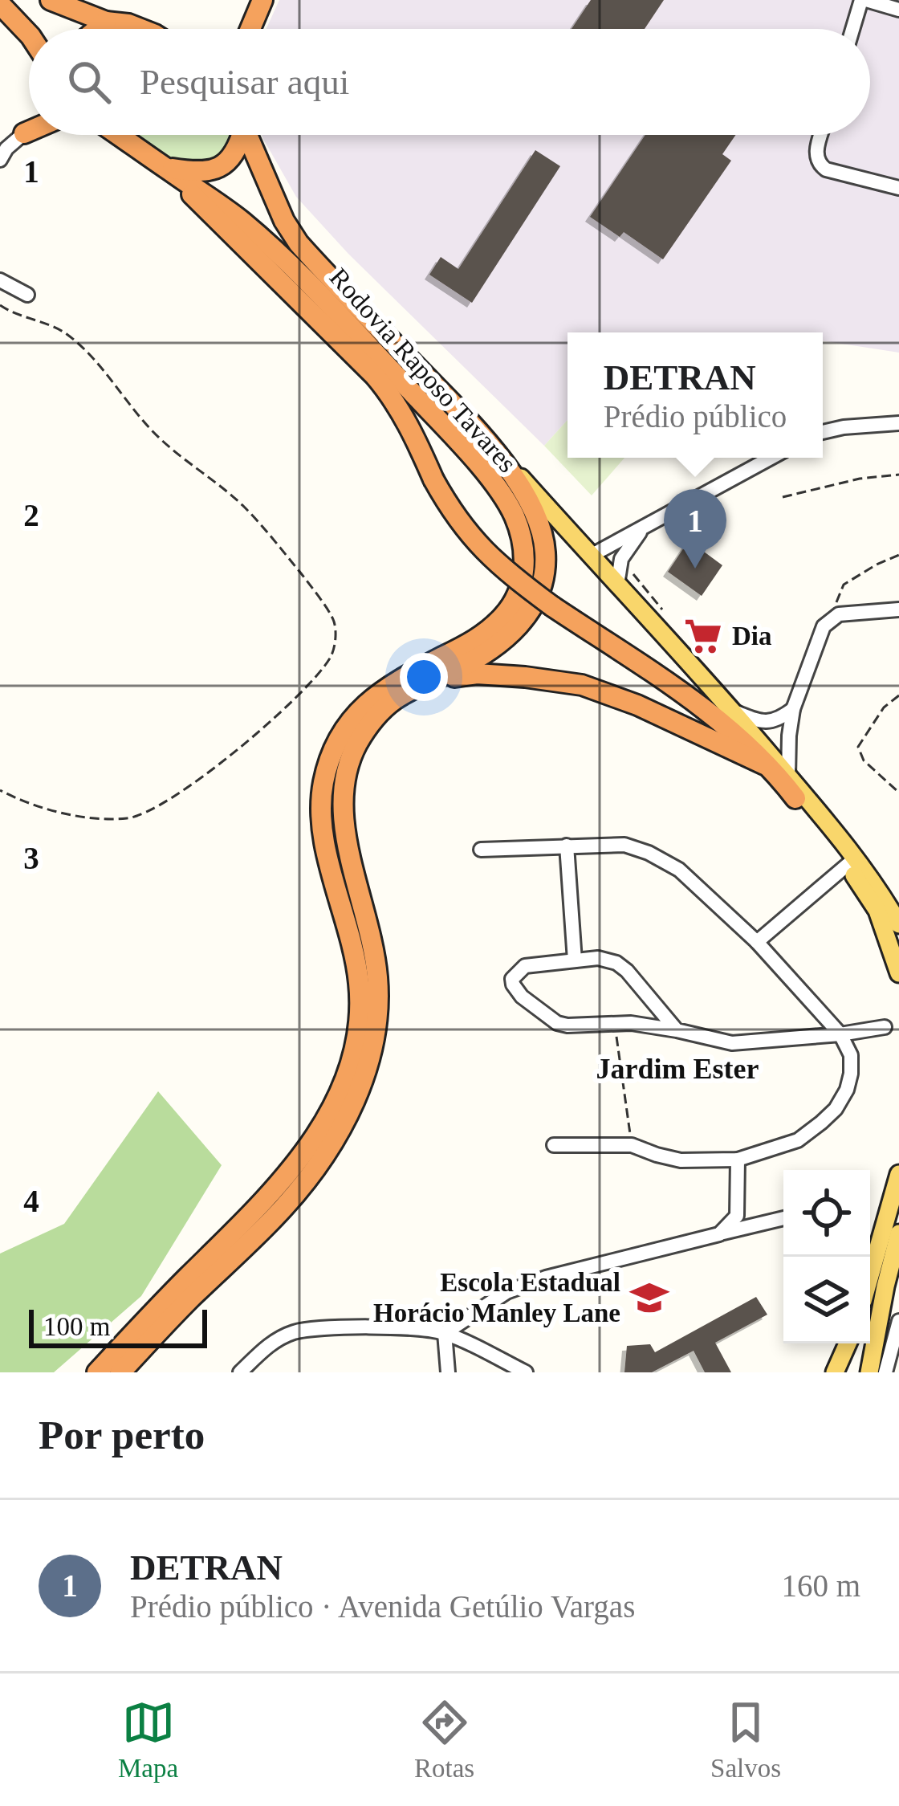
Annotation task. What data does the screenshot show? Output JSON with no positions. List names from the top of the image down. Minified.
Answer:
{"streets":{"highway":["Rodovia Raposo Tavares"]},"districts":["Jardim Ester"],"places":{"supermarket":["Dia"],"school or university":["Escola Estadual Horácio Manley Lane"]},"scale_bar":"100 m","page":{"search":"Pesquisar aqui","popup":["DETRAN","Prédio público"],"pins":"1","scale":"100 m","heading":"Por perto","list":[{"mark":"1","name":"DETRAN","note":"Prédio público · Avenida Getúlio Vargas","value":"160 m"}],"nav":["Mapa","Rotas","Salvos"]},"grid":{"rows":["1","2","3","4"]}}
